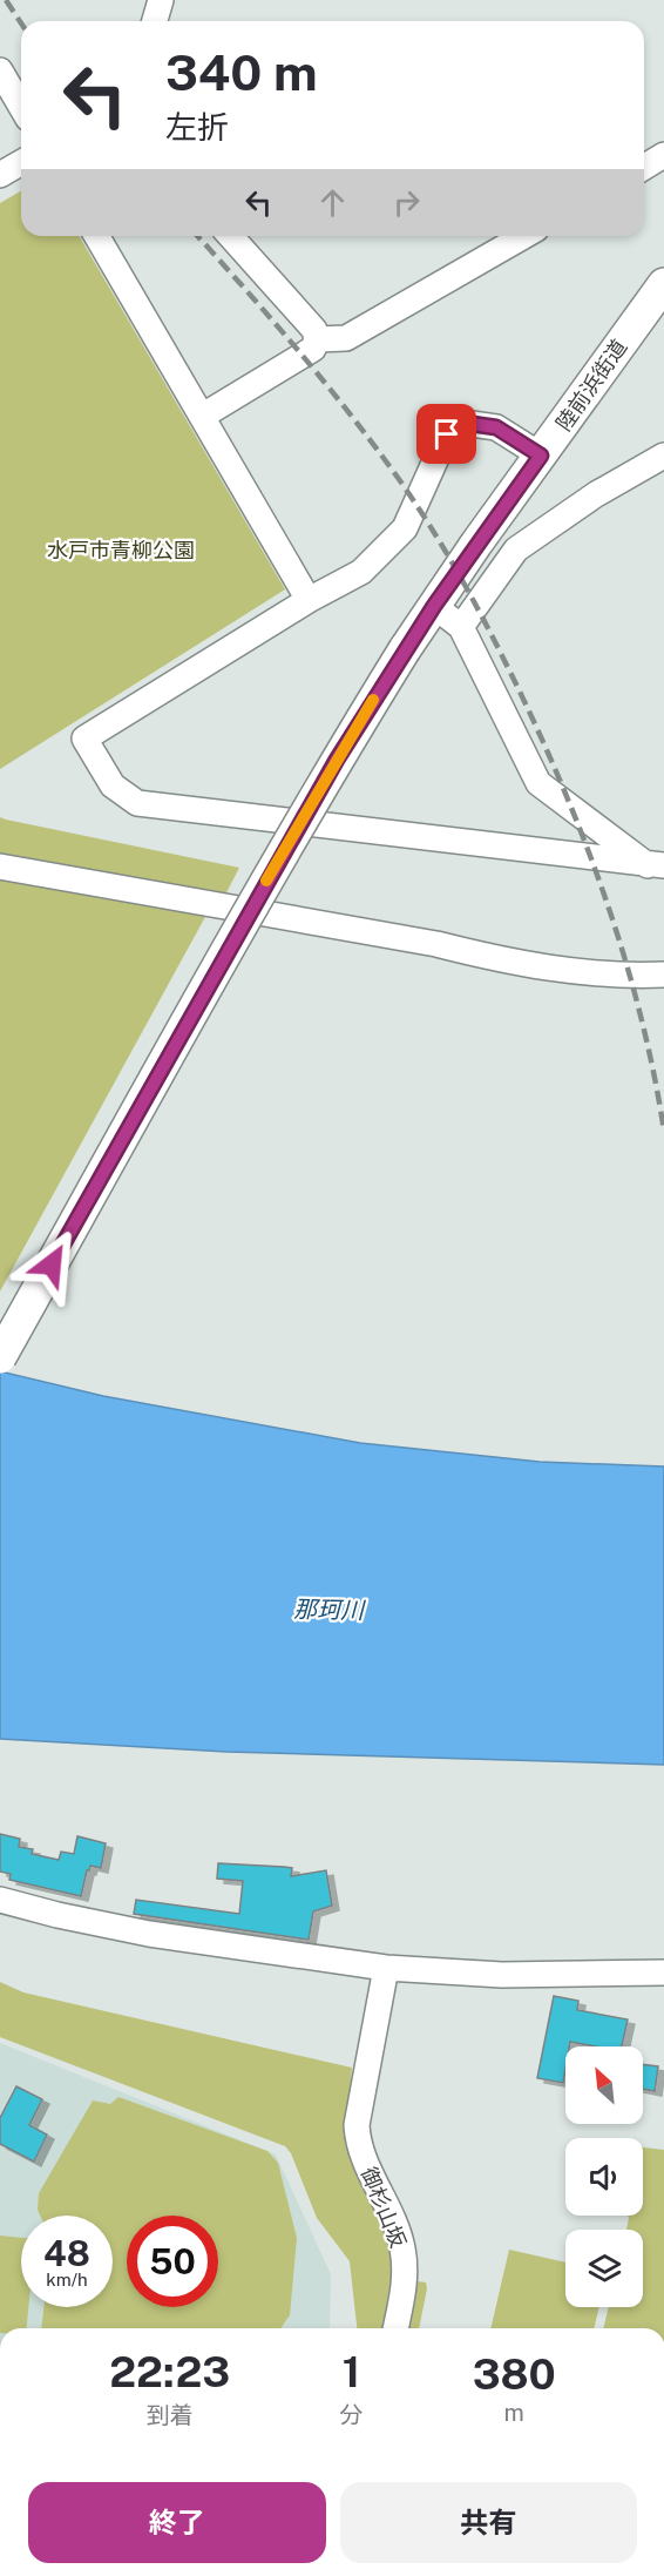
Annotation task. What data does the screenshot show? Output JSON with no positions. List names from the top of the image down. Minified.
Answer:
{"streets":{"main road":["陸前浜街道"],"street":["御杉山坂"]},"water":["那珂川"],"parks":["水戸市青柳公園"],"north":"top left","page":{"turn":["340 m","左折"],"speed":"48 km/h","limit":"50","eta":["22:23","到着","1","分","380","m"],"buttons":["終了","共有"]}}
